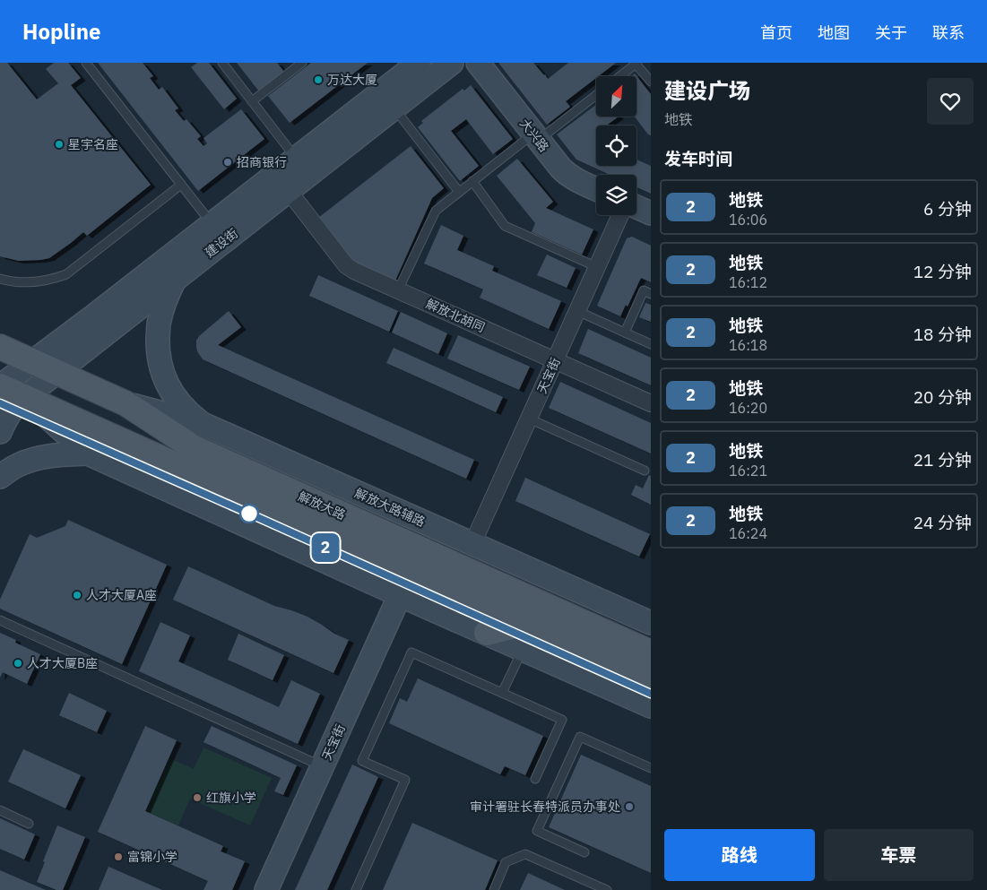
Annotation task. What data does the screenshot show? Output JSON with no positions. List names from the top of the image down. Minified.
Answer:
{"streets":{"main road":["解放大路"],"street":["大兴路","建设街","解放北胡同","天宝街","解放大路辅路"]},"crossings":[["建设街","解放北胡同"],["建设街","解放大路"],["解放北胡同","天宝街"],["天宝街","解放大路辅路"],["解放大路","解放大路辅路"]],"places":["万达大厦","星宇名座","招商银行","人才大厦A座","人才大厦B座","红旗小学","审计署驻长春特派员办事处","富锦小学"],"lines":["metro line 2"],"north":"top right","page":{"header":"Hopline","nav":["首页","地图","关于","联系"],"on_map":"2","heading":[["建设广场","地铁"],"发车时间"],"list":[{"mark":"2","name":"地铁","note":"16:06","value":"6 分钟"},{"mark":"2","name":"地铁","note":"16:12","value":"12 分钟"},{"mark":"2","name":"地铁","note":"16:18","value":"18 分钟"},{"mark":"2","name":"地铁","note":"16:20","value":"20 分钟"},{"mark":"2","name":"地铁","note":"16:21","value":"21 分钟"},{"mark":"2","name":"地铁","note":"16:24","value":"24 分钟"}],"buttons":["路线","车票"]}}
